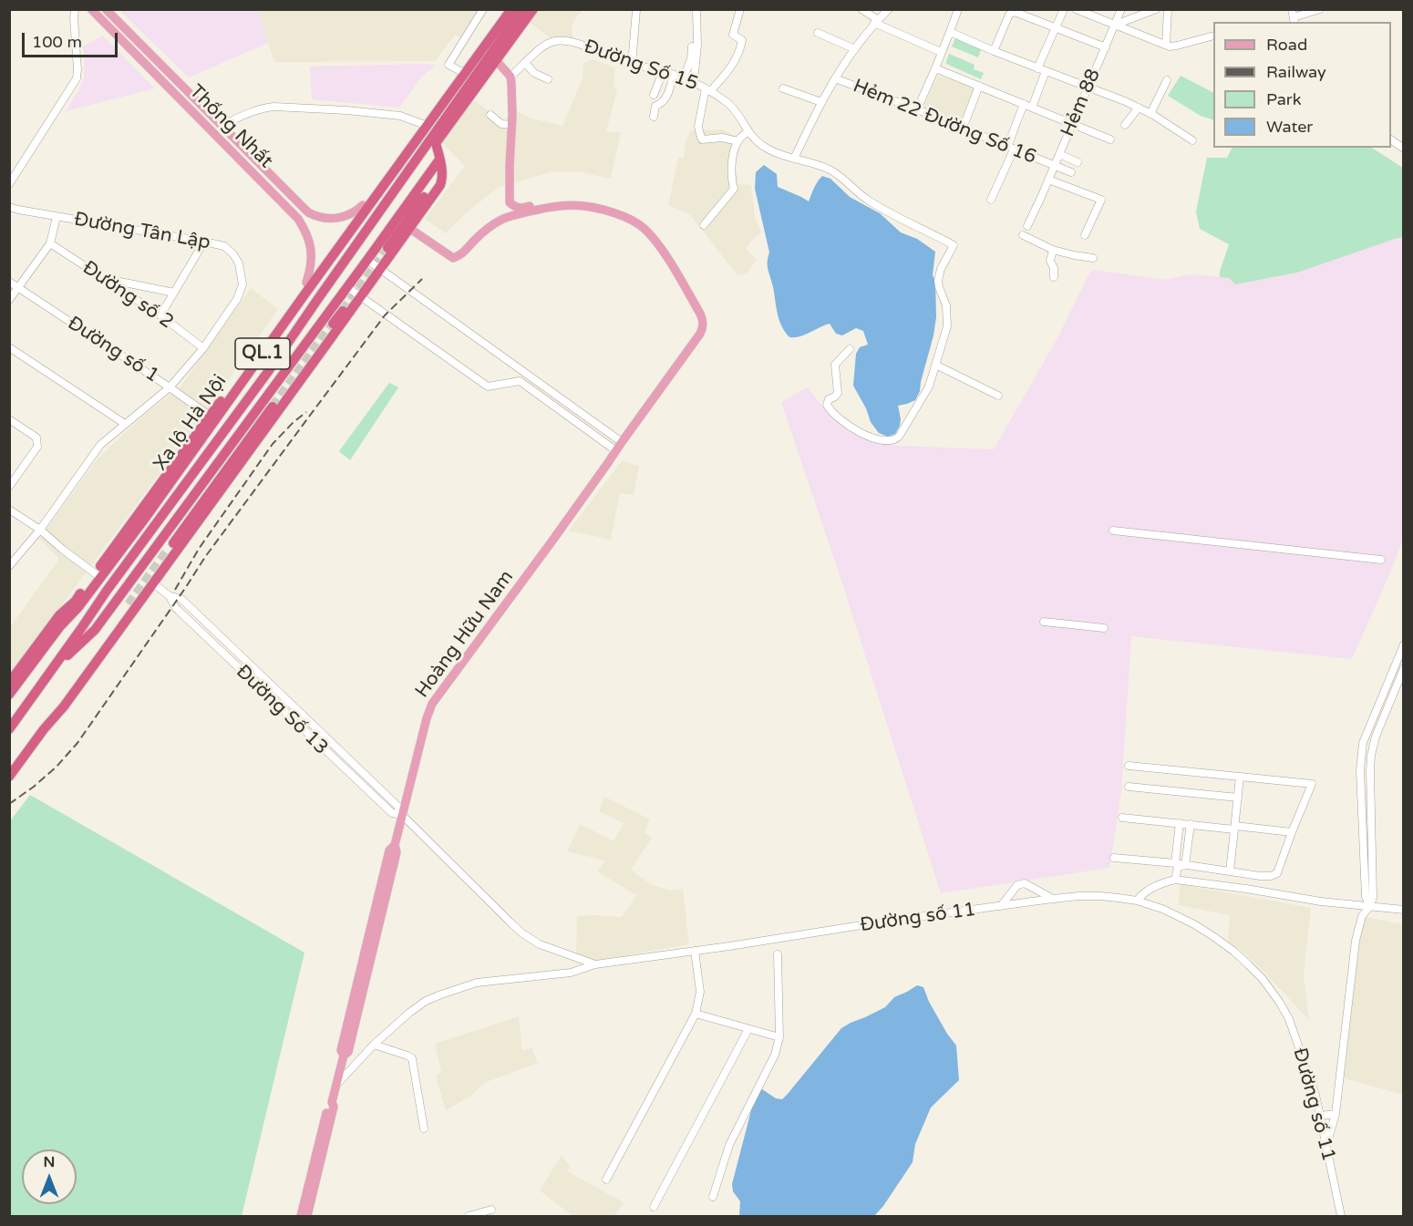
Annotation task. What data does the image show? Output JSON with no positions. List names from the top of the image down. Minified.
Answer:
{"streets":{"highway":["QL.1","Xa lộ Hà Nội"],"main road":["Thống Nhất","Hoàng Hữu Nam"],"street":["Đường Số 15","Hẻm 88","Hẻm 22 Đường Số 16","Đường Tân Lập","Đường số 2","Đường số 1","Đường Số 13","Đường số 11"]},"crossings":[["Đường Số 15","Hoàng Hữu Nam"],["Hẻm 88","Hẻm 22 Đường Số 16"],["Thống Nhất","Xa lộ Hà Nội"],["Đường Tân Lập","Đường số 2"],["Đường Tân Lập","Đường số 1"],["Đường số 1","Xa lộ Hà Nội"],["QL.1","Xa lộ Hà Nội"],["QL.1","Hoàng Hữu Nam"],["QL.1","Đường Số 13"],["Hoàng Hữu Nam","Đường Số 13"],["Hoàng Hữu Nam","Đường số 11"],["Đường Số 13","Đường số 11"]],"legend":["Road","Railway","Park","Water"],"scale_bar":"100 m","north":"top"}
